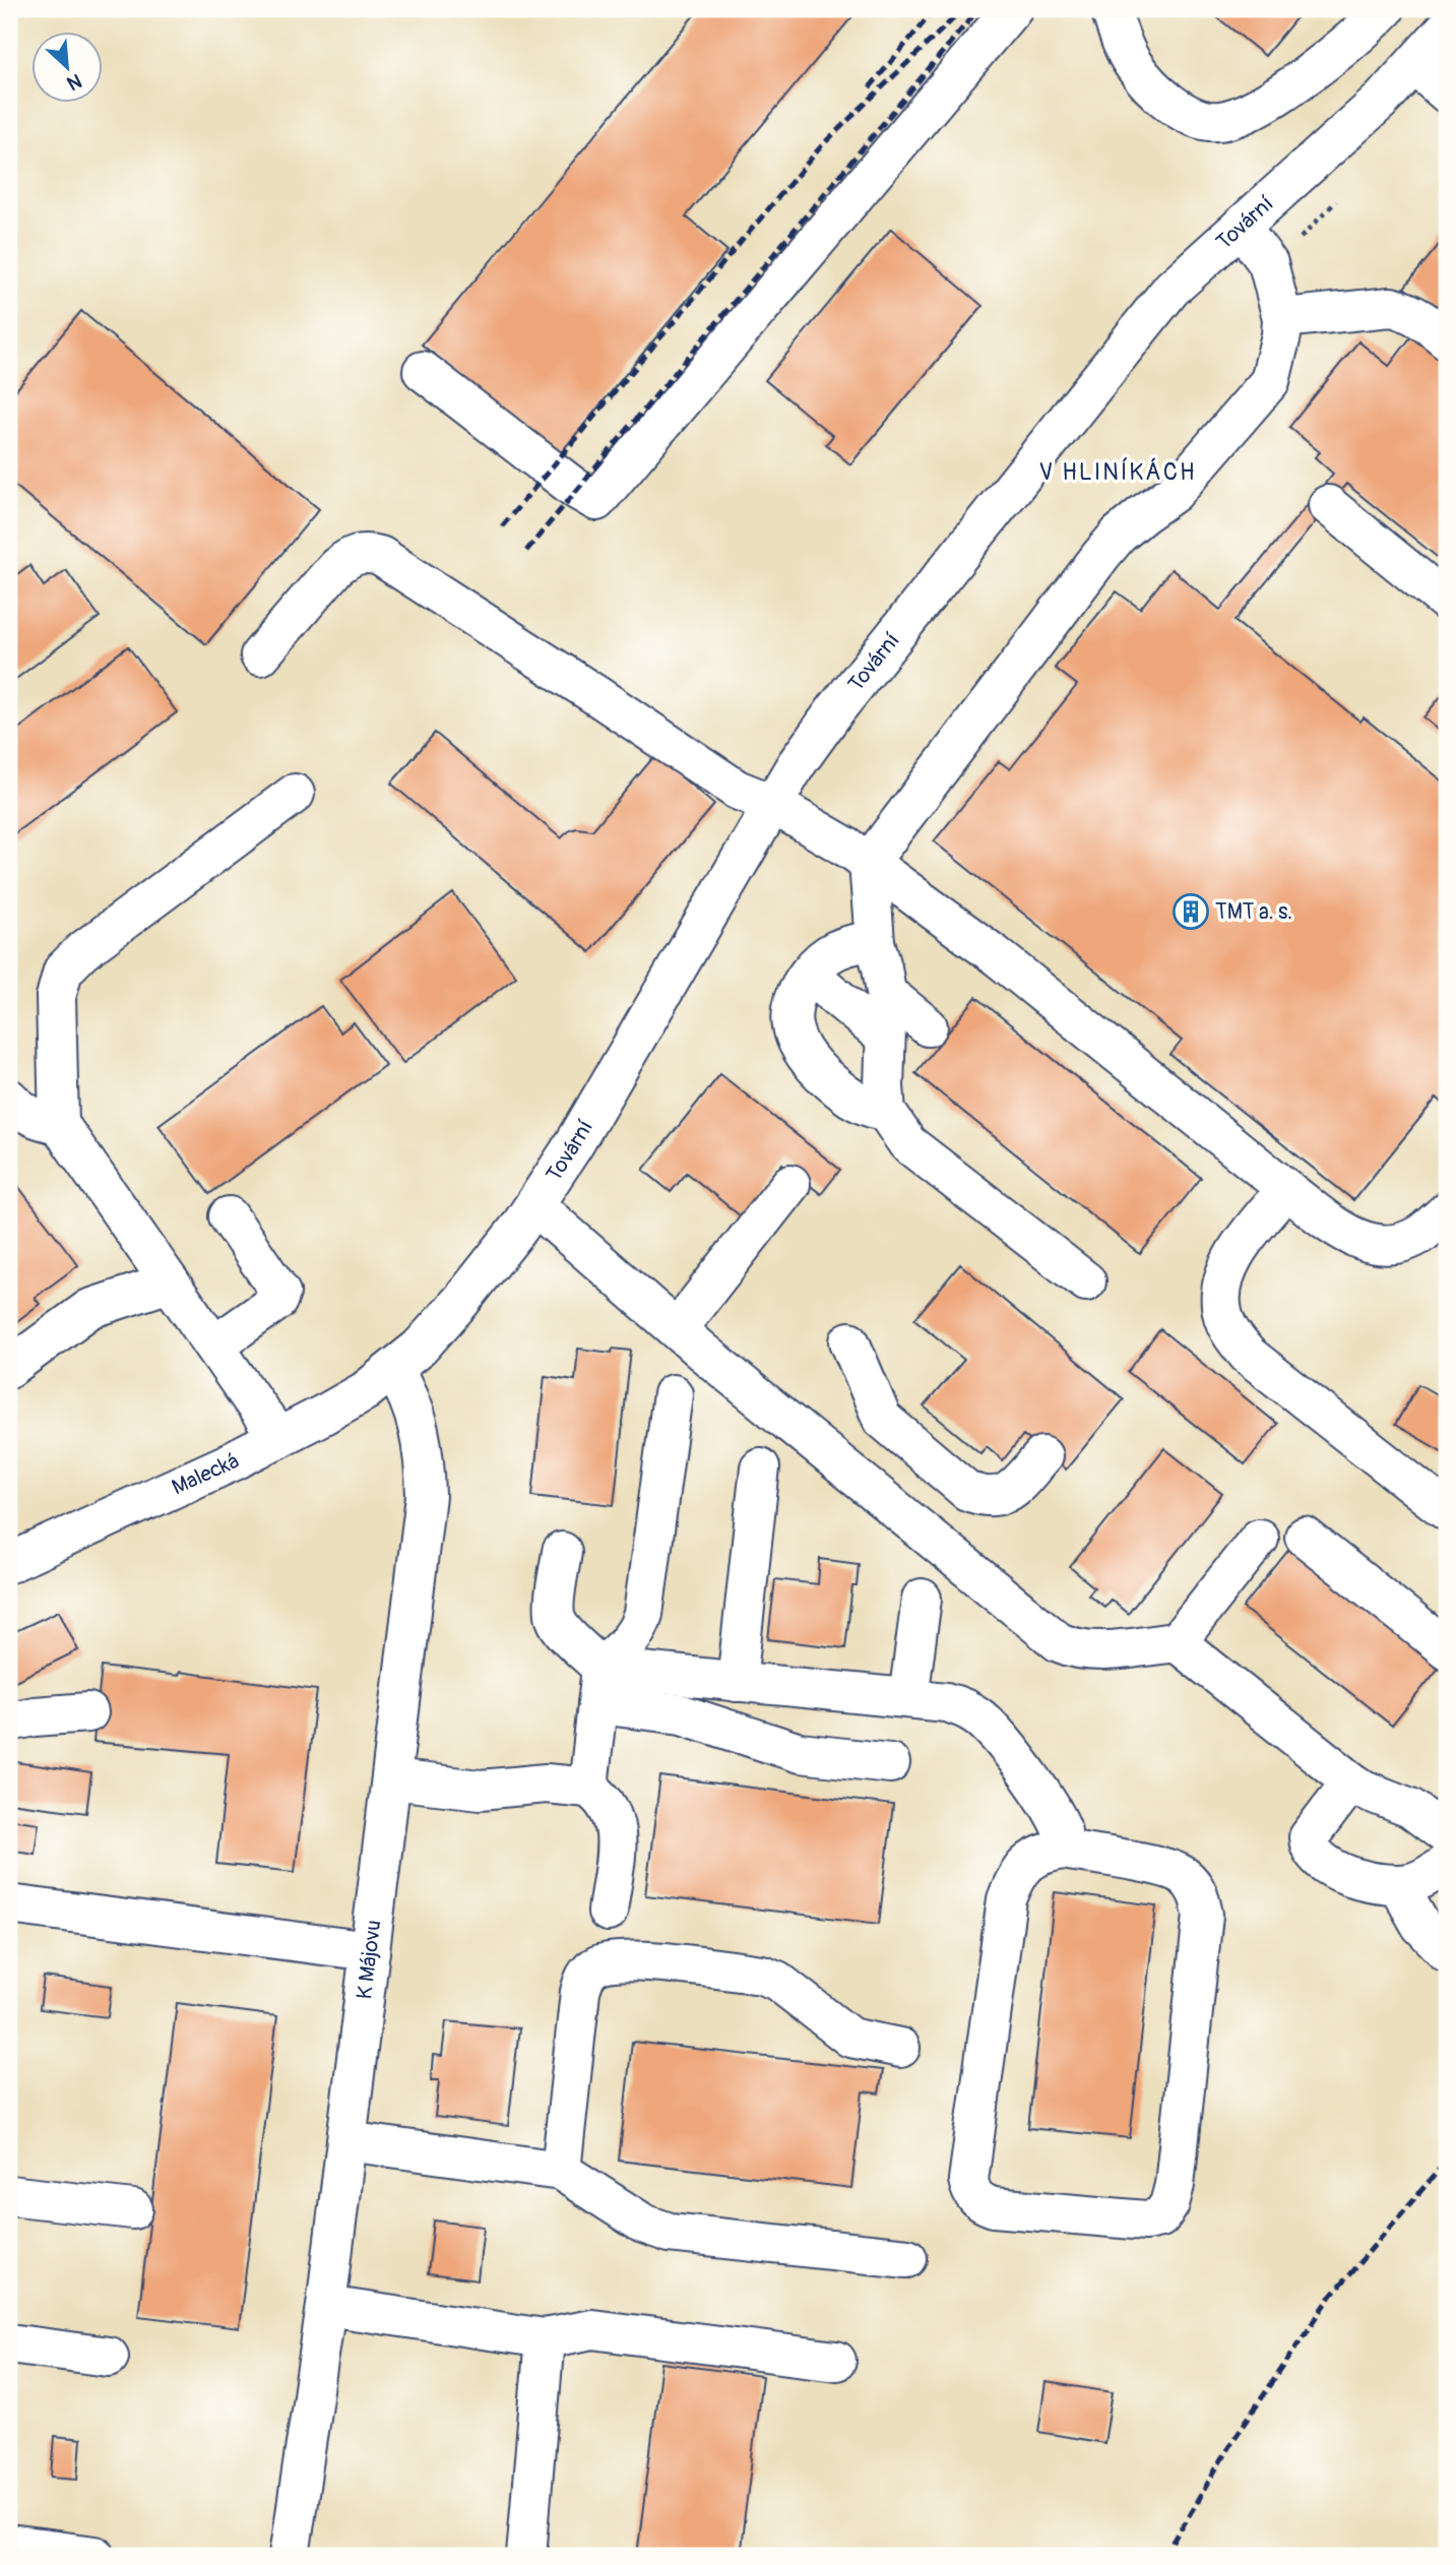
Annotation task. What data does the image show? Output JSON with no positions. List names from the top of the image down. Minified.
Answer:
{"streets":{"street":["Tovární","Malecká","K Májovu"]},"crossings":[["Tovární","Malecká"],["Tovární","K Májovu"],["Malecká","K Májovu"]],"districts":["V HLINÍKÁCH"],"places":{"building":["TMT a. s."]},"north":"bottom right"}
